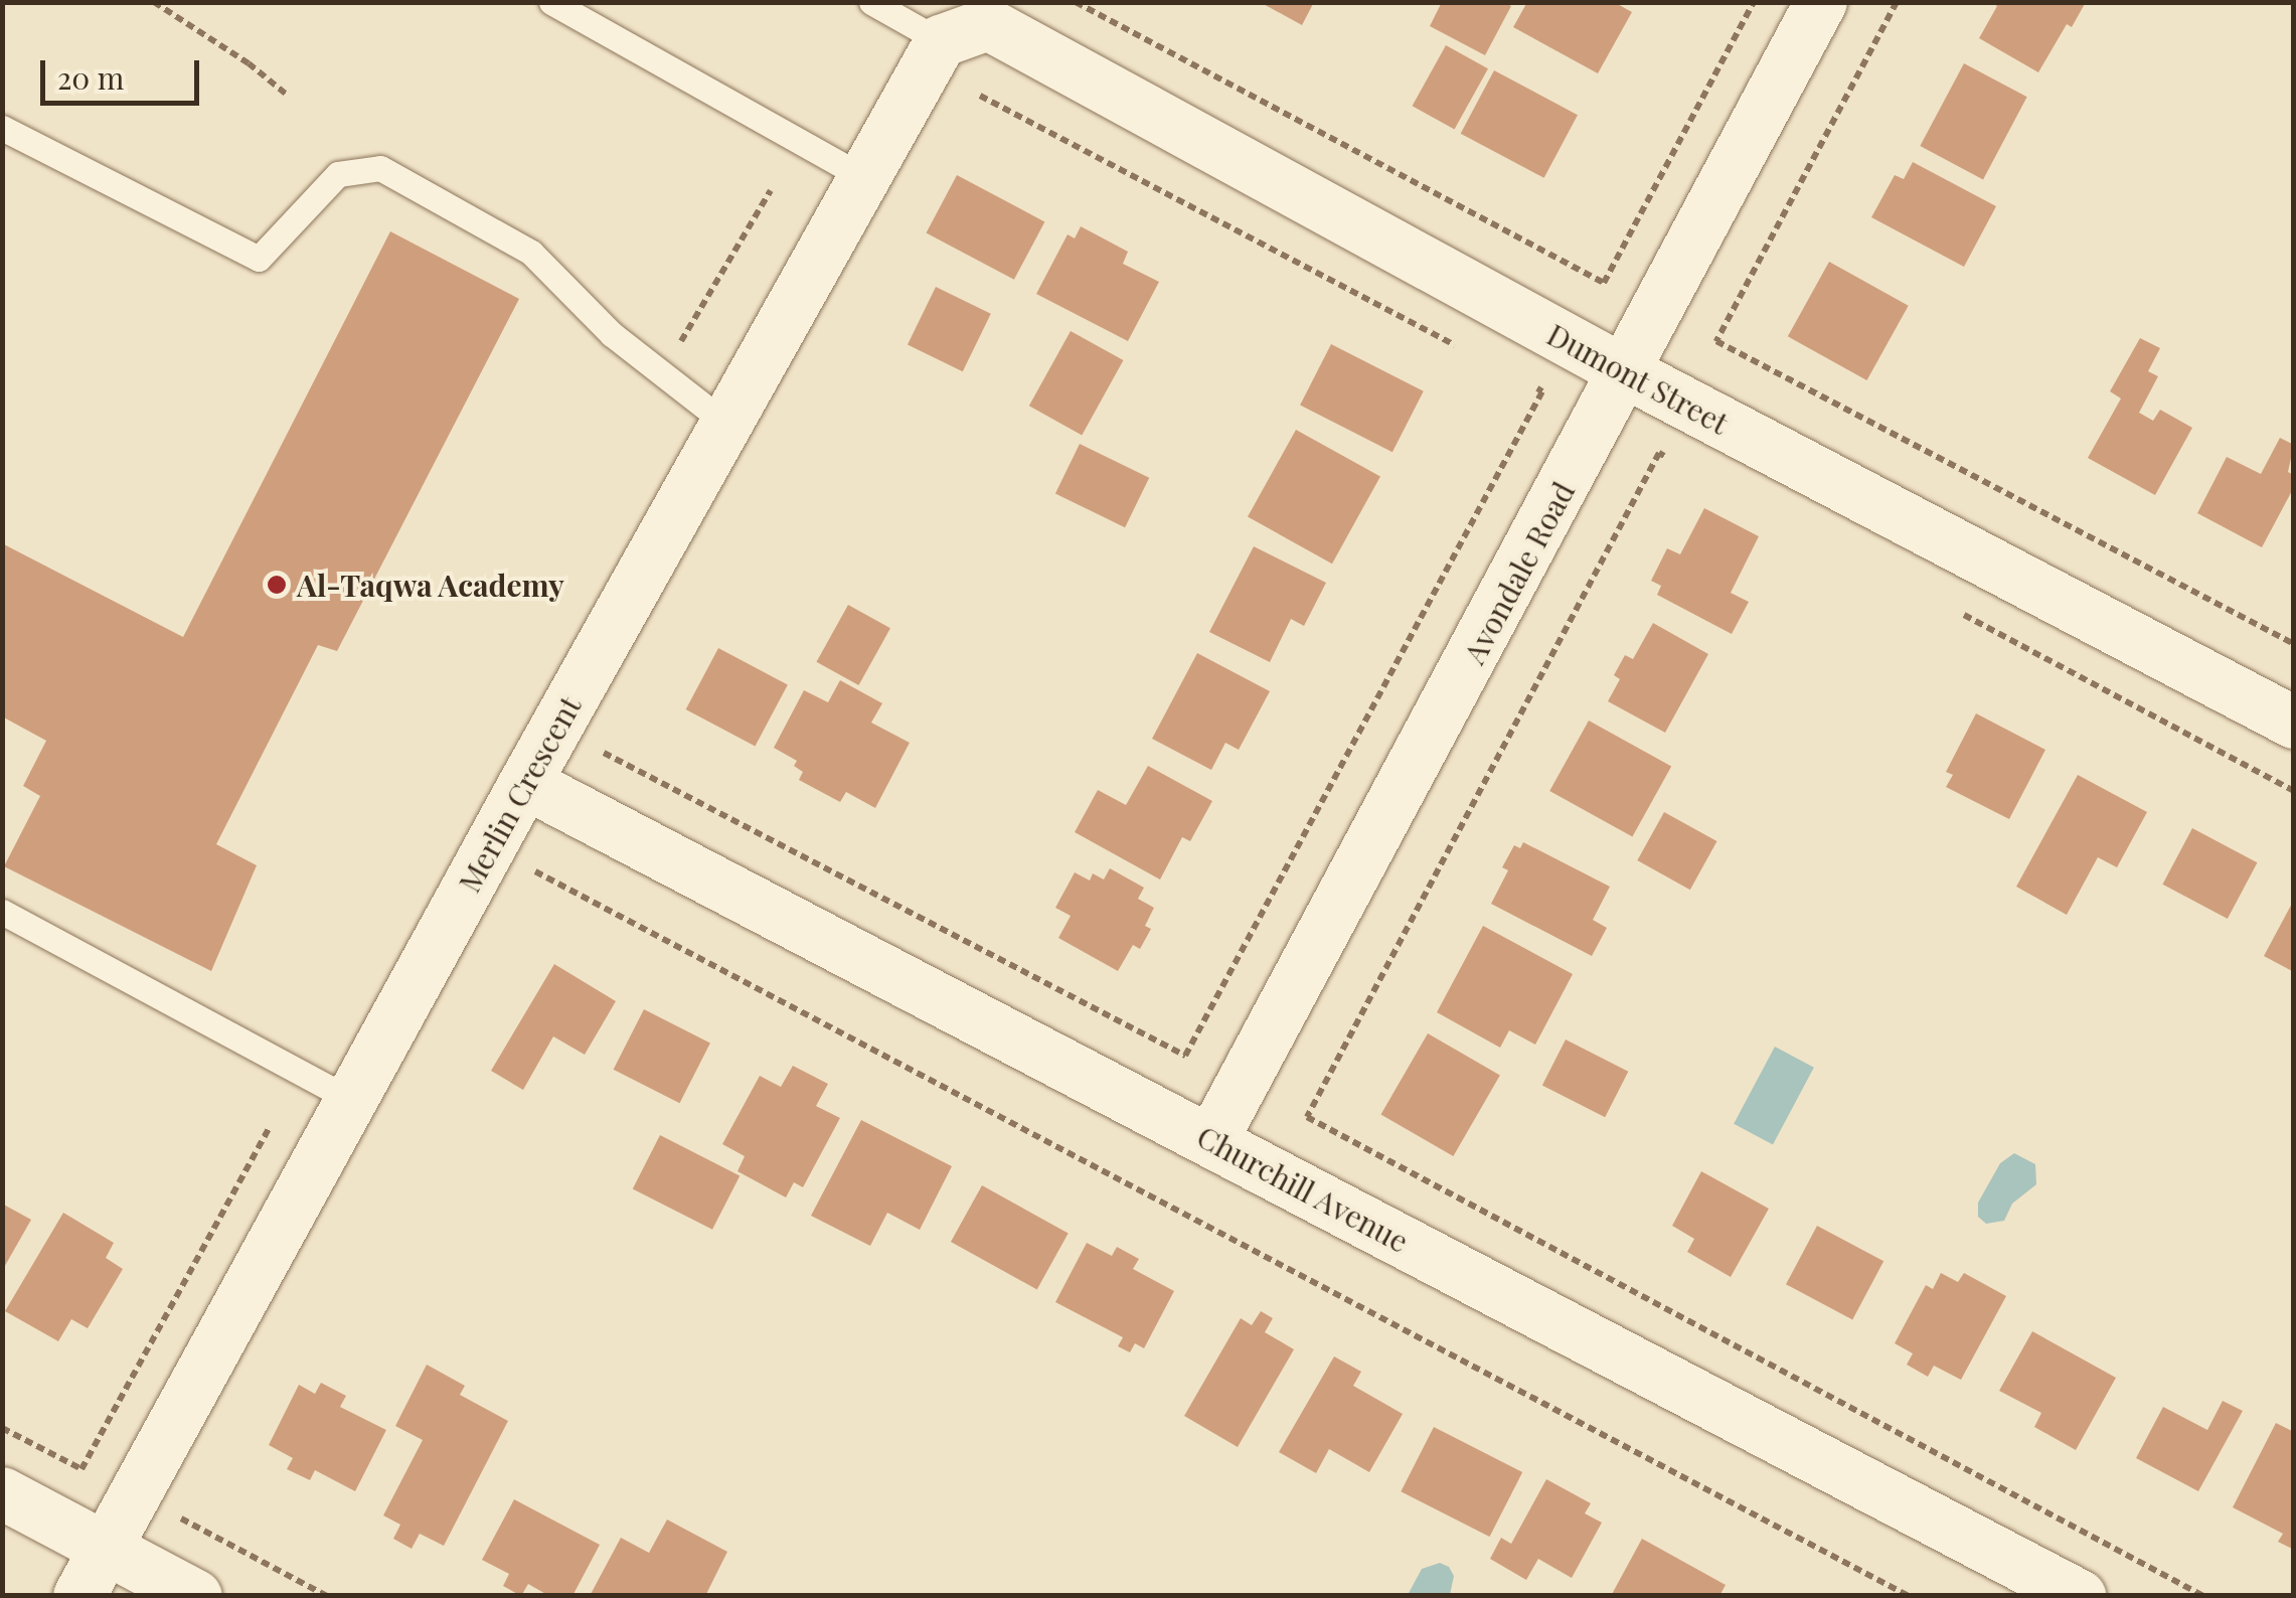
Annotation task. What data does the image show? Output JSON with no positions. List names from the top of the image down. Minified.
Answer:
{"streets":{"street":["Dumont Street","Avondale Road","Merlin Crescent","Churchill Avenue"]},"crossings":[["Dumont Street","Avondale Road"],["Dumont Street","Merlin Crescent"],["Avondale Road","Churchill Avenue"],["Merlin Crescent","Churchill Avenue"]],"places":["Al-Taqwa Academy"],"scale_bar":"20 m"}
